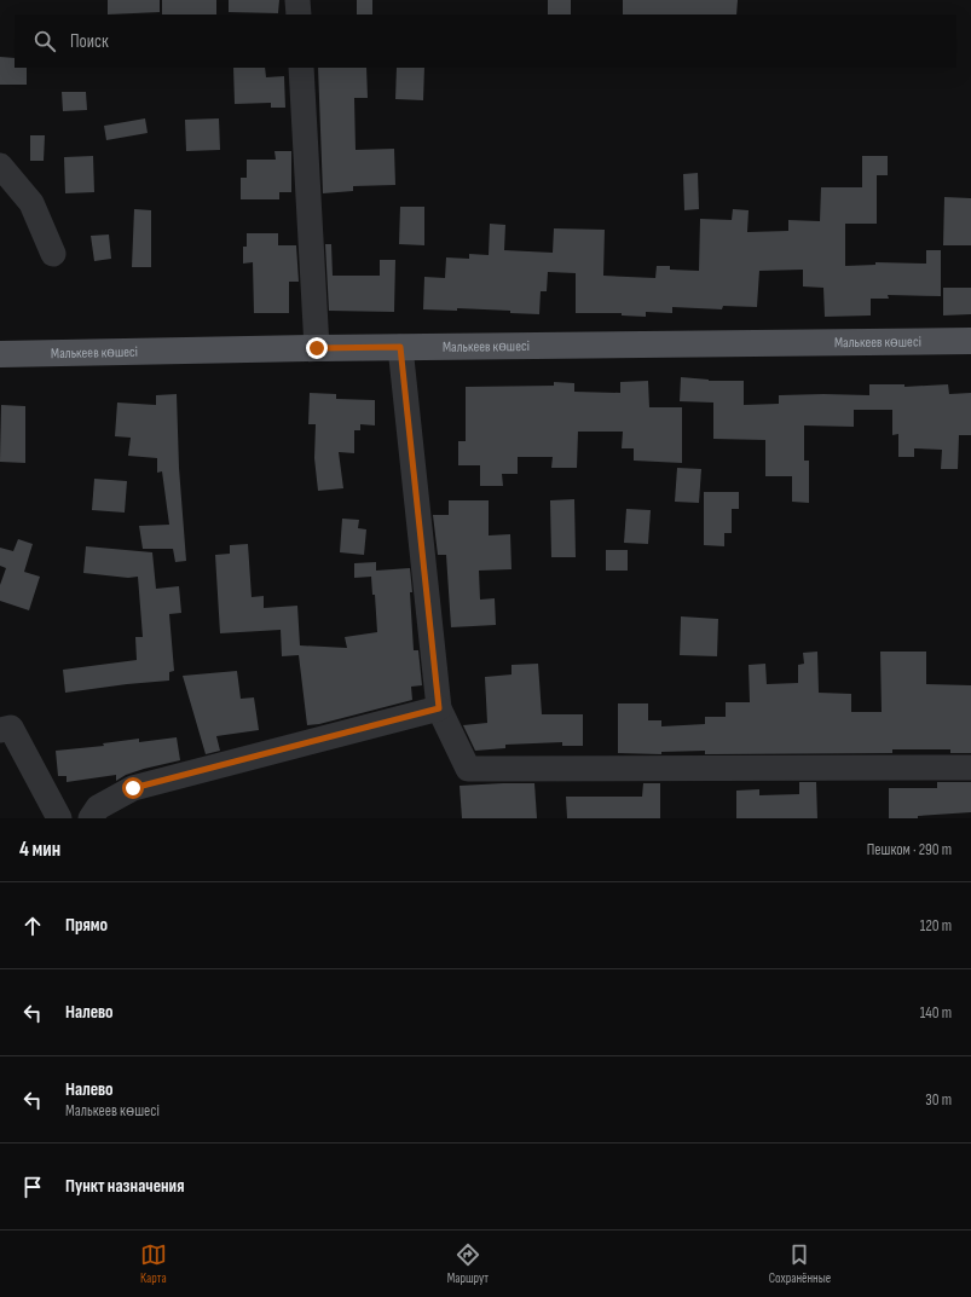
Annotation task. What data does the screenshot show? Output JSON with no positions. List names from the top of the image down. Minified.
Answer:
{"streets":{"main road":["Малькеев көшесі"]},"page":{"search":"Поиск","heading":["4 мин","Пешком · 290 m"],"list":[["Прямо","120 m"],["Налево","140 m"],["Налево","Малькеев көшесі","30 m"],"Пункт назначения"],"nav":["Карта","Маршрут","Сохранённые"]}}
